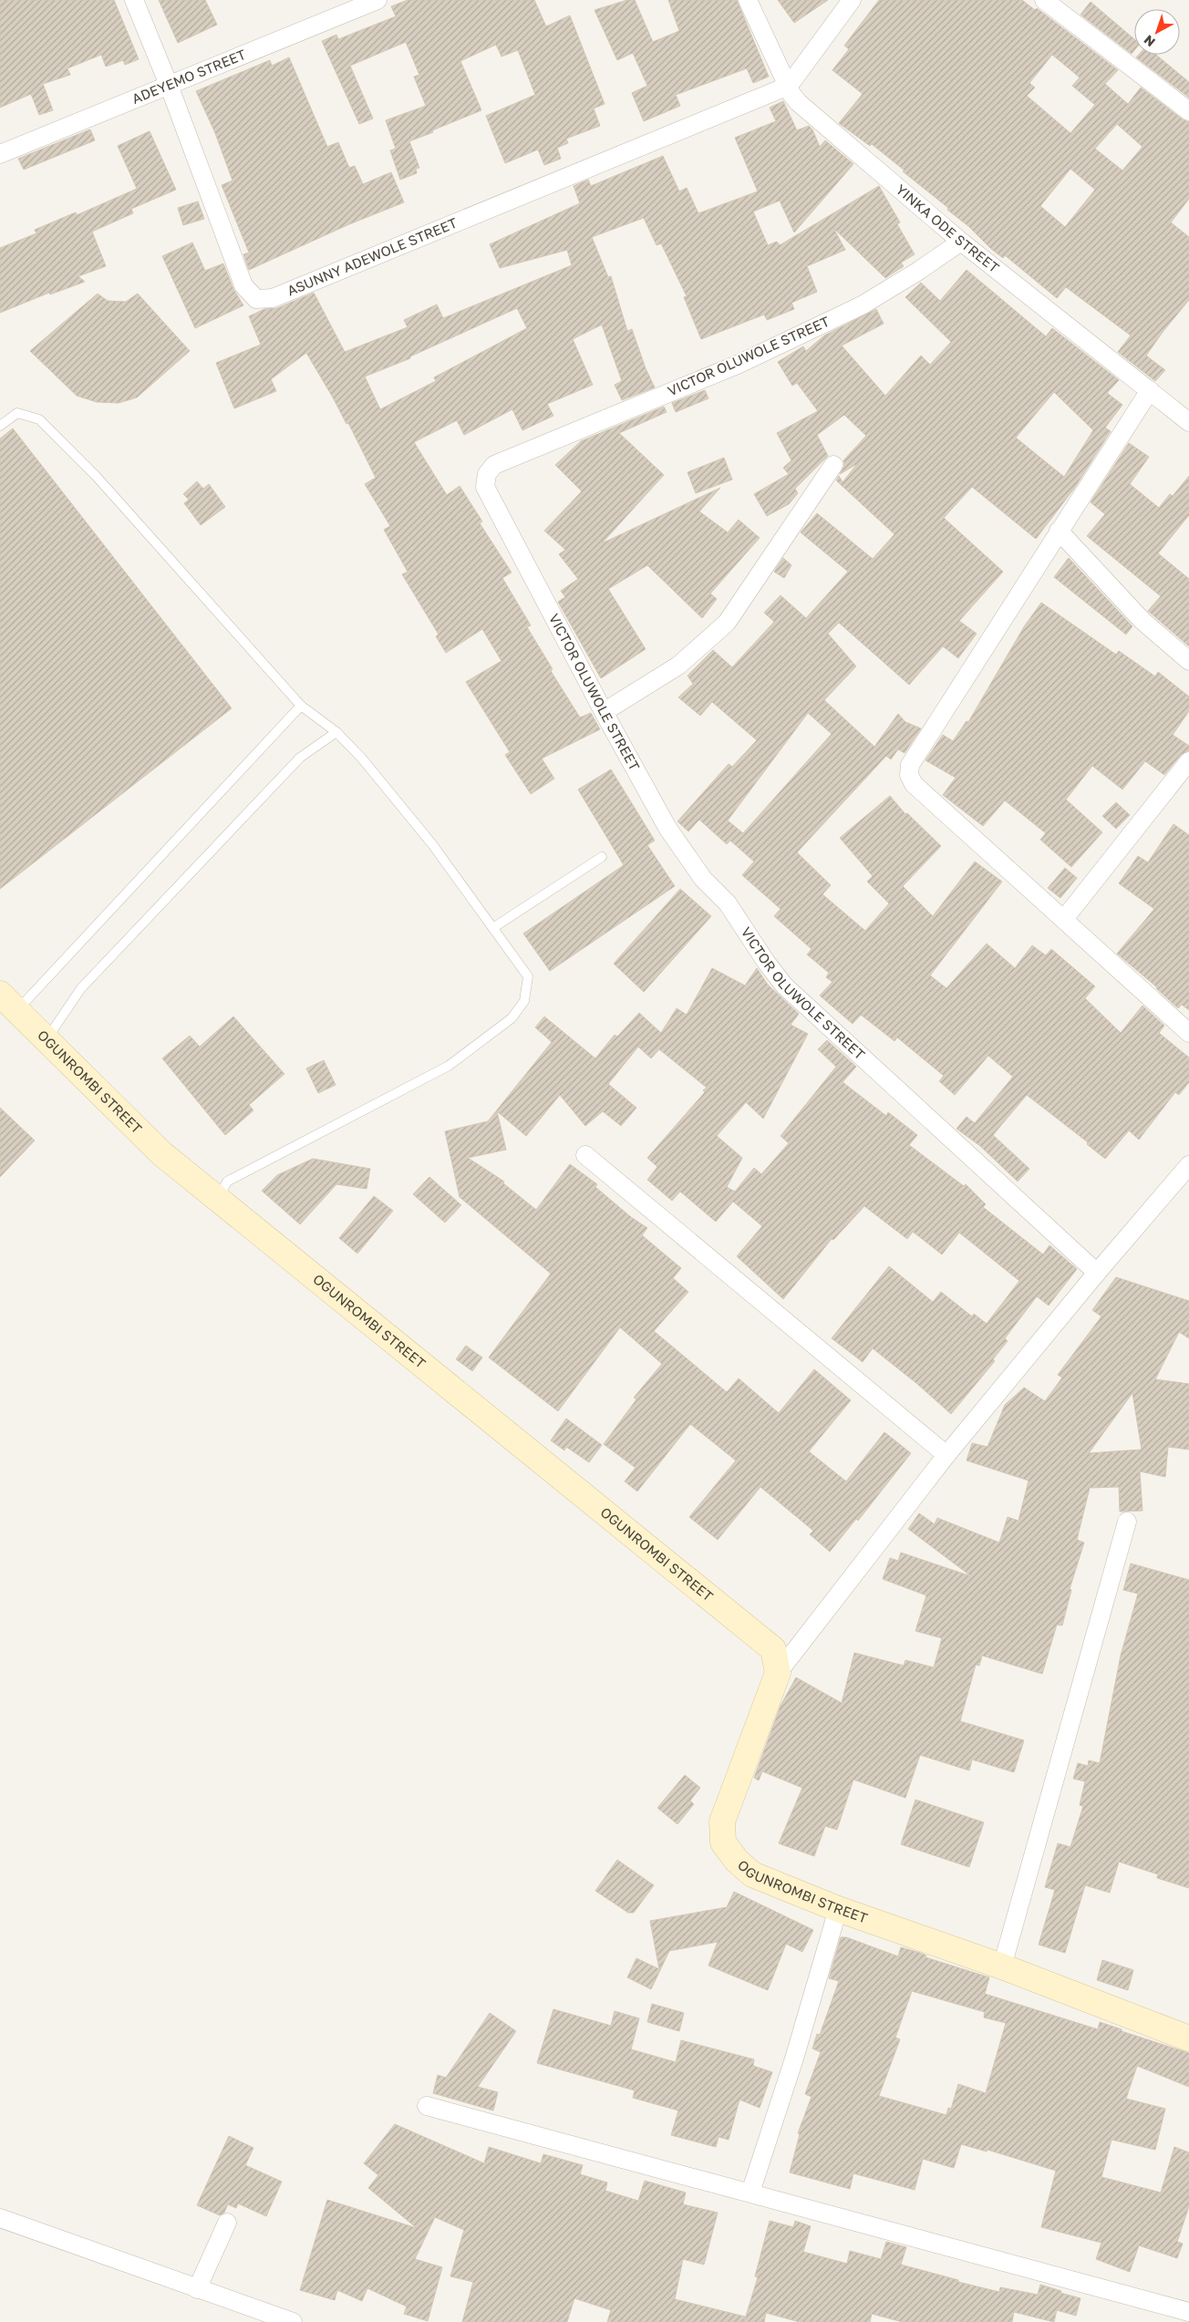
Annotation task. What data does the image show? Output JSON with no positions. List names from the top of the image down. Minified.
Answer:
{"streets":{"street":["ADEYEMO STREET","YINKA ODE STREET","ASUNNY ADEWOLE STREET","VICTOR OLUWOLE STREET","OGUNROMBI STREET"]},"crossings":[["ADEYEMO STREET","ASUNNY ADEWOLE STREET"],["YINKA ODE STREET","ASUNNY ADEWOLE STREET"],["YINKA ODE STREET","VICTOR OLUWOLE STREET"]],"north":"bottom left"}
